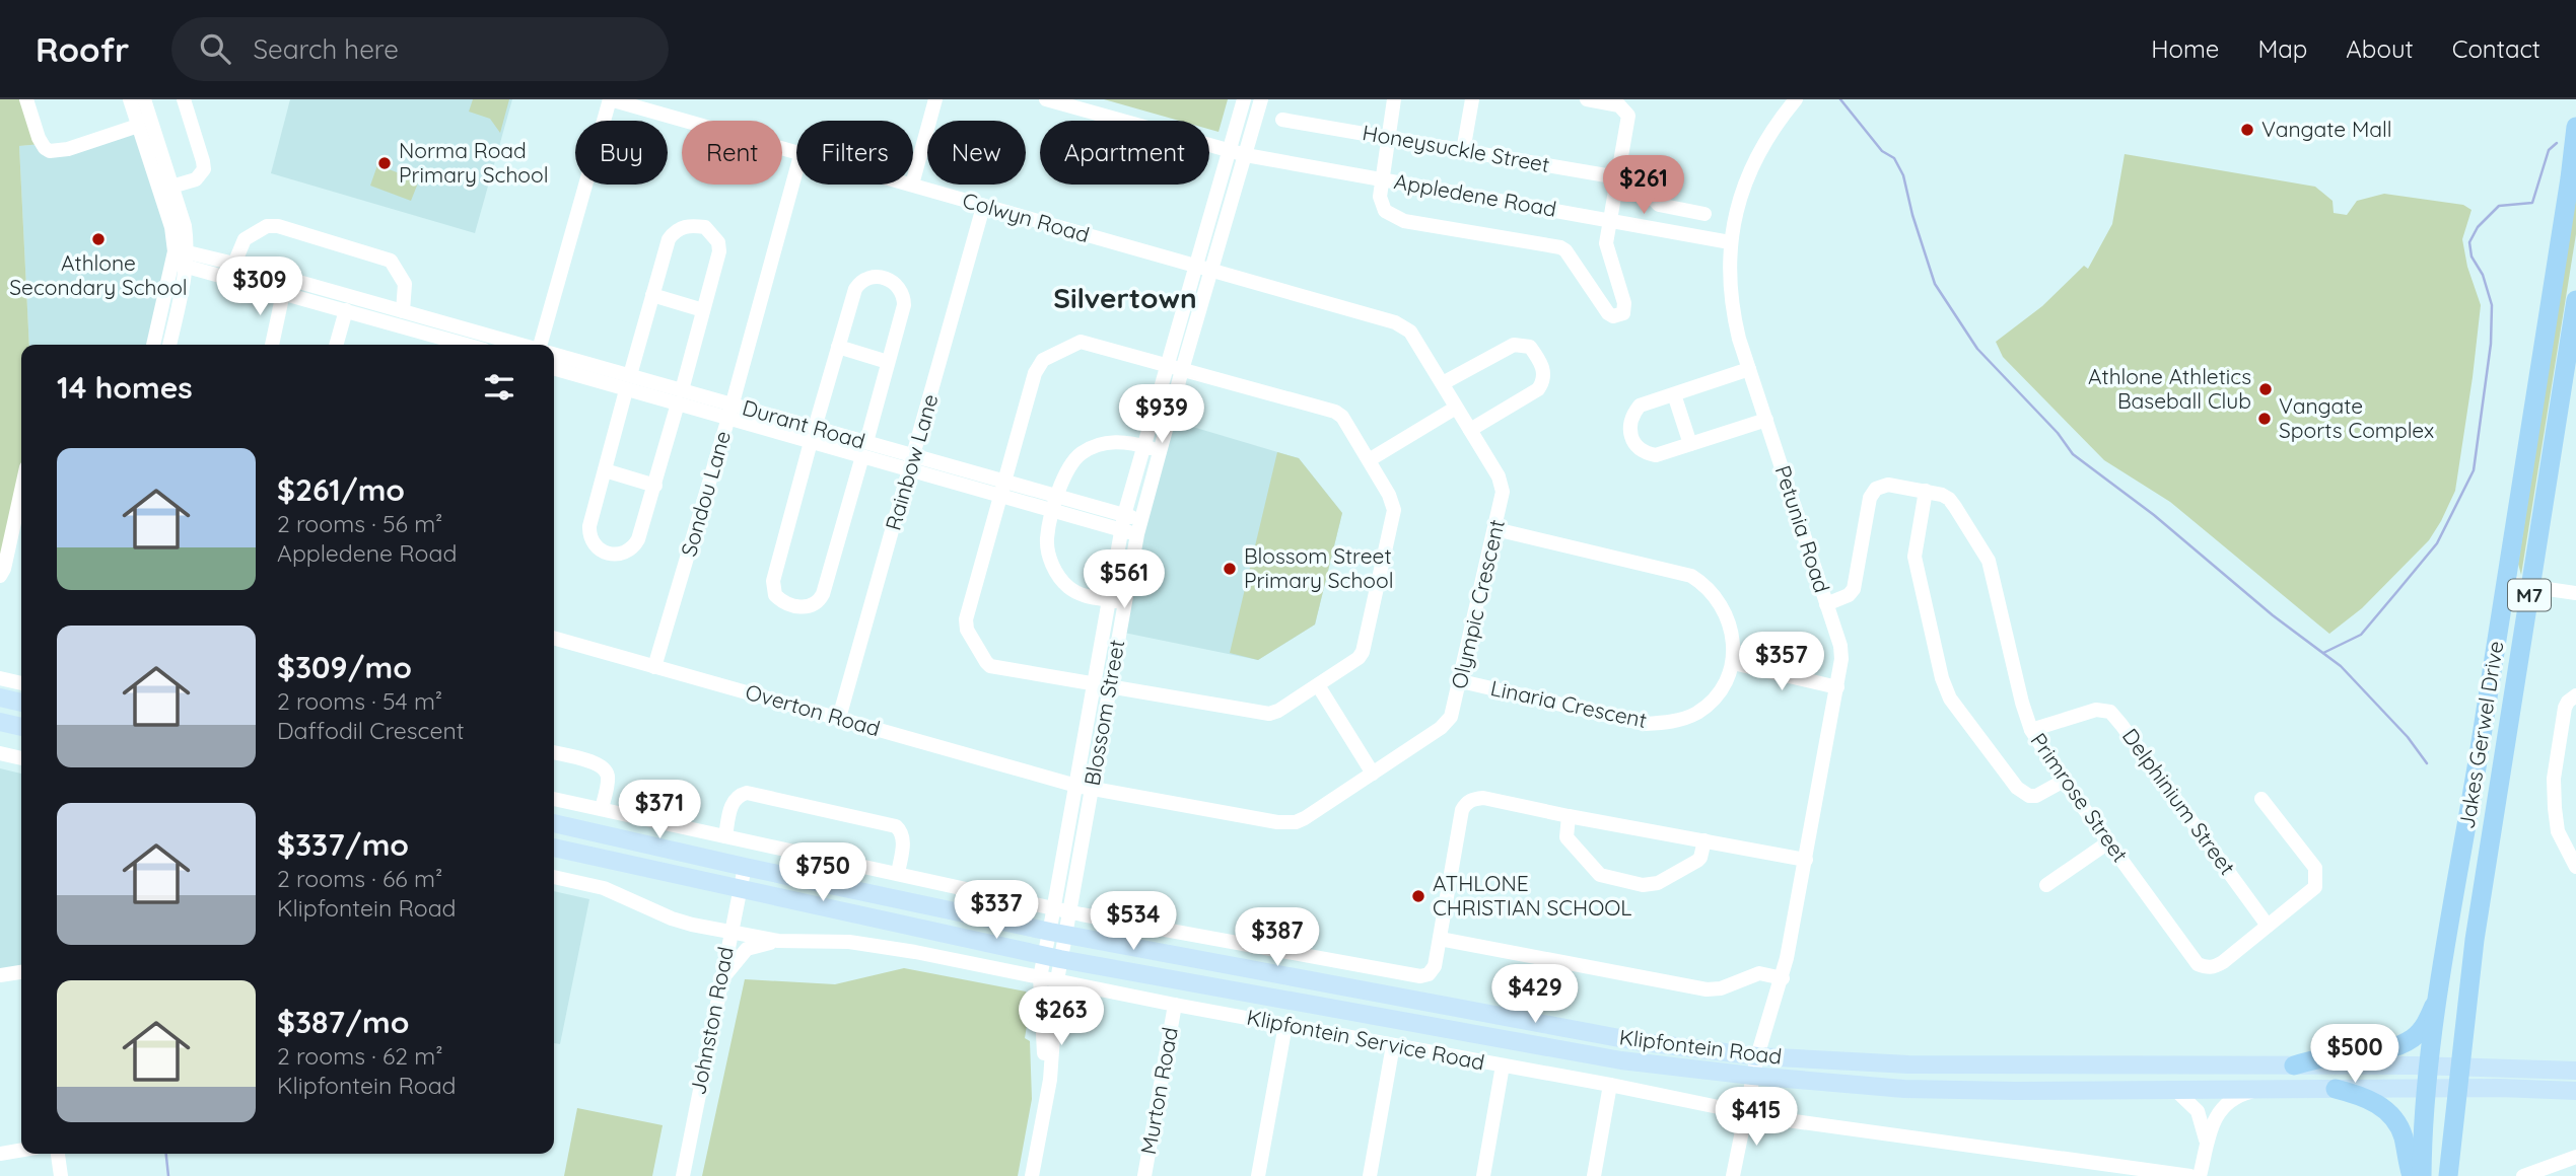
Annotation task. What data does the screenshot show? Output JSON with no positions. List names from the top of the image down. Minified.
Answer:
{"streets":{"highway":["M7","Jakes Gerwel Drive"],"main road":["Klipfontein Road"],"street":["Honeysuckle Street","Appledene Road","Colwyn Road","Durant Road","Rainbow Lane","Sondou Lane","Petunia Road","Olympic Crescent","Linaria Crescent","Overton Road","Blossom Street","Primrose Street","Delphinium Street","Johnston Road","Klipfontein Service Road","Murton Road"]},"crossings":[["Appledene Road","Petunia Road"],["Appledene Road","Blossom Street"],["Colwyn Road","Rainbow Lane"],["Colwyn Road","Olympic Crescent"],["Colwyn Road","Blossom Street"],["Durant Road","Rainbow Lane"],["Durant Road","Sondou Lane"],["Durant Road","Blossom Street"],["Rainbow Lane","Overton Road"],["Sondou Lane","Overton Road"],["Petunia Road","Primrose Street"],["Petunia Road","Klipfontein Service Road"],["Petunia Road","Klipfontein Road"],["Olympic Crescent","Linaria Crescent"],["Olympic Crescent","Overton Road"],["Olympic Crescent","Blossom Street"],["Overton Road","Blossom Street"],["Blossom Street","Klipfontein Road"],["Jakes Gerwel Drive","Klipfontein Road"],["Primrose Street","Delphinium Street"],["Johnston Road","Klipfontein Service Road"],["Johnston Road","Klipfontein Road"],["Klipfontein Service Road","Murton Road"]],"districts":["Silvertown"],"places":["Vangate Mall","Norma Road Primary School","Athlone Secondary School","Athlone Athletics Baseball Club","Vangate Sports Complex","Blossom Street Primary School","ATHLONE CHRISTIAN SCHOOL"],"page":{"header":"Roofr","search":"Search here","nav":["Home","Map","About","Contact"],"chip":["Buy","Rent","Filters","New","Apartment"],"price":["$261","$309","$939","$561","$357","$371","$750","$337","$534","$387","$429","$263","$500","$415"],"heading":"14 homes","list":[{"name":"$261/mo","note":"2 rooms · 56 m² · Appledene Road"},{"name":"$309/mo","note":"2 rooms · 54 m² · Daffodil Crescent"},{"name":"$337/mo","note":"2 rooms · 66 m² · Klipfontein Road"},{"name":"$387/mo","note":"2 rooms · 62 m² · Klipfontein Road"}]}}
